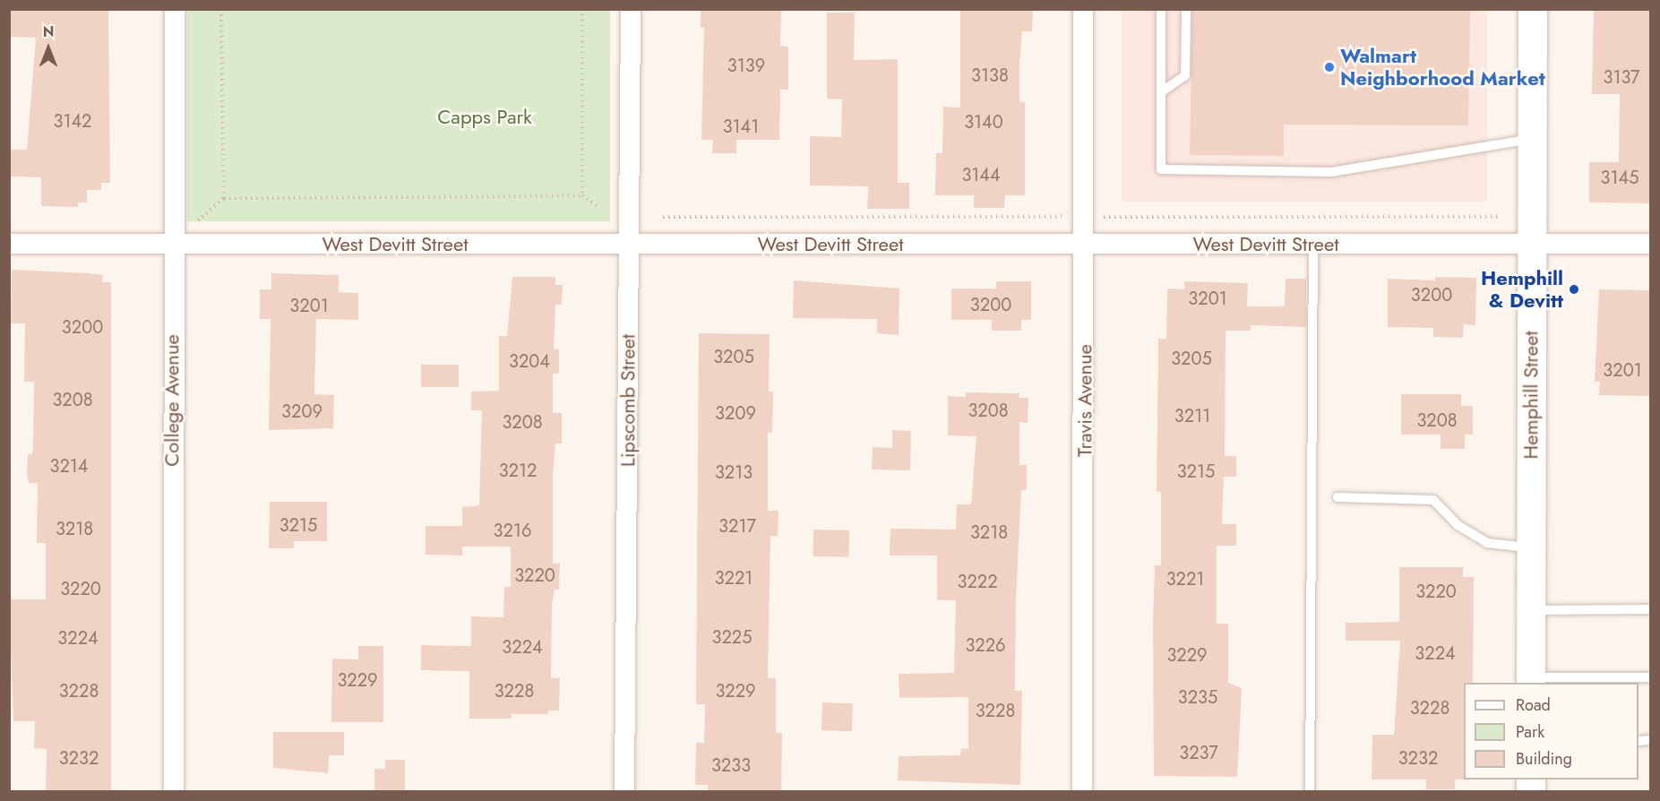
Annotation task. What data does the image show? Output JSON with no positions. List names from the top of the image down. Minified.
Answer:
{"streets":{"main road":["Hemphill Street"],"street":["West Devitt Street","College Avenue","Lipscomb Street","Travis Avenue"]},"crossings":[["West Devitt Street","Hemphill Street"],["West Devitt Street","College Avenue"],["West Devitt Street","Lipscomb Street"],["West Devitt Street","Travis Avenue"]],"parks":["Capps Park"],"places":["Walmart Neighborhood Market","Hemphill & Devitt"],"house_numbers":["3139","3138","3137","3142","3140","3141","3144","3145","3200","3201","3200","3201","3200","3205","3205","3204","3201","3208","3208","3209","3209","3211","3208","3208","3214","3212","3215","3213","3215","3217","3218","3216","3218","3220","3221","3221","3222","3220","3220","3225","3224","3226","3224","3224","3229","3229","3228","3228","3229","3235","3228","3228","3237","3232","3232","3233"],"legend":["Road","Park","Building"],"north":"top"}
